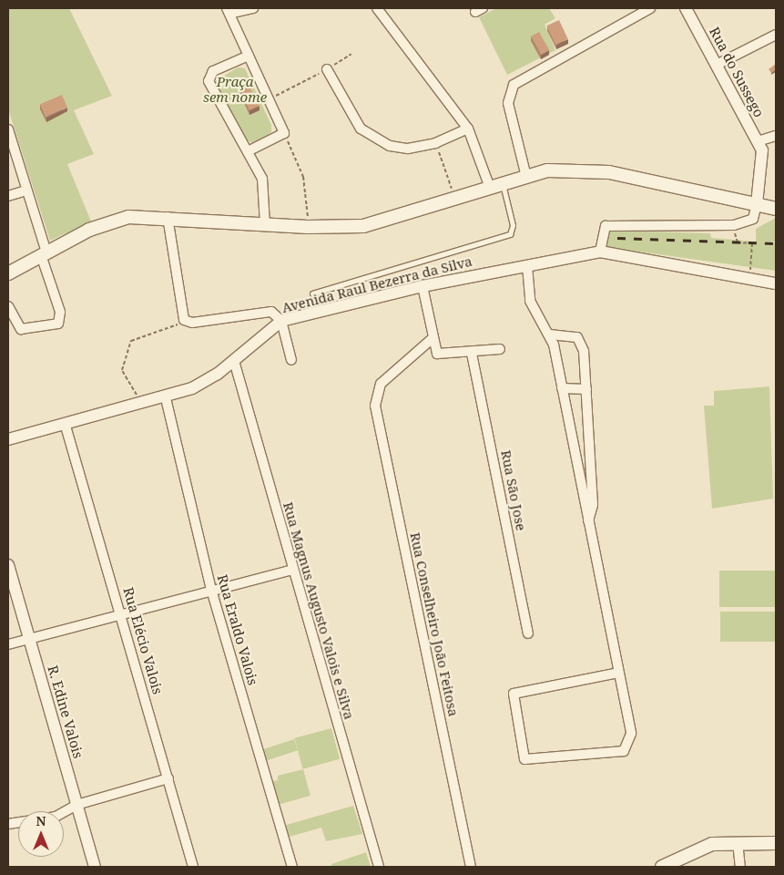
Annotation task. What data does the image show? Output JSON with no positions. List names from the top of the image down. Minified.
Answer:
{"streets":{"street":["Rua do Sussego","Avenida Raul Bezerra da Silva","Rua São Jose","Rua Magnus Augusto Valois e Silva","Rua Conselheiro João Feitosa","Rua Eraldo Valois","Rua Elécio Valois","R. Edine Valois"]},"crossings":[["Avenida Raul Bezerra da Silva","Rua Magnus Augusto Valois e Silva"],["Avenida Raul Bezerra da Silva","Rua Eraldo Valois"],["Avenida Raul Bezerra da Silva","Rua Elécio Valois"]],"parks":["Praça sem nome"],"north":"top"}
